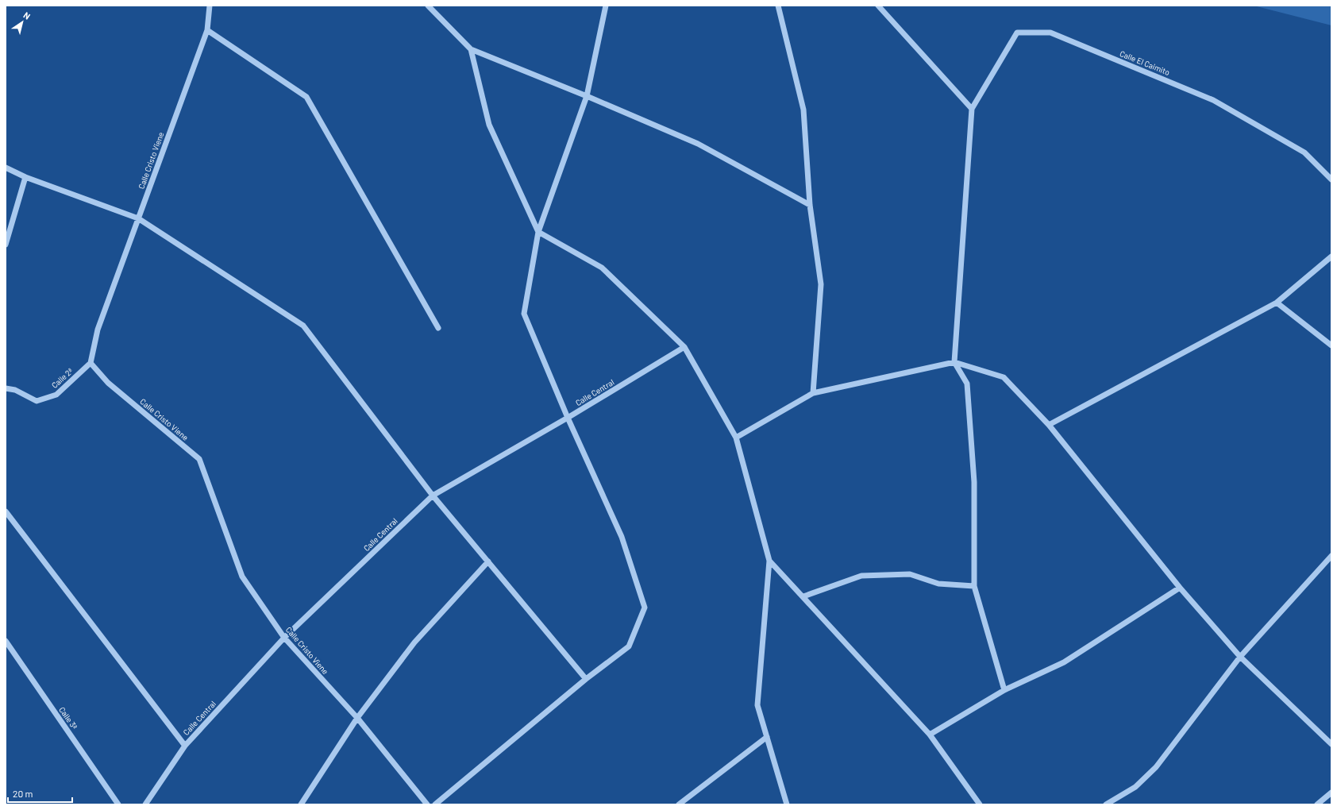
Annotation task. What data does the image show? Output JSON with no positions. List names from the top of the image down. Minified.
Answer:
{"streets":{"street":["Calle El Caimito","Calle Cristo Viene","Calle 2ª","Calle Central","Calle 3ª"]},"crossings":[["Calle Cristo Viene","Calle 2ª"],["Calle Cristo Viene","Calle Central"]],"scale_bar":"20 m","north":"top right"}
